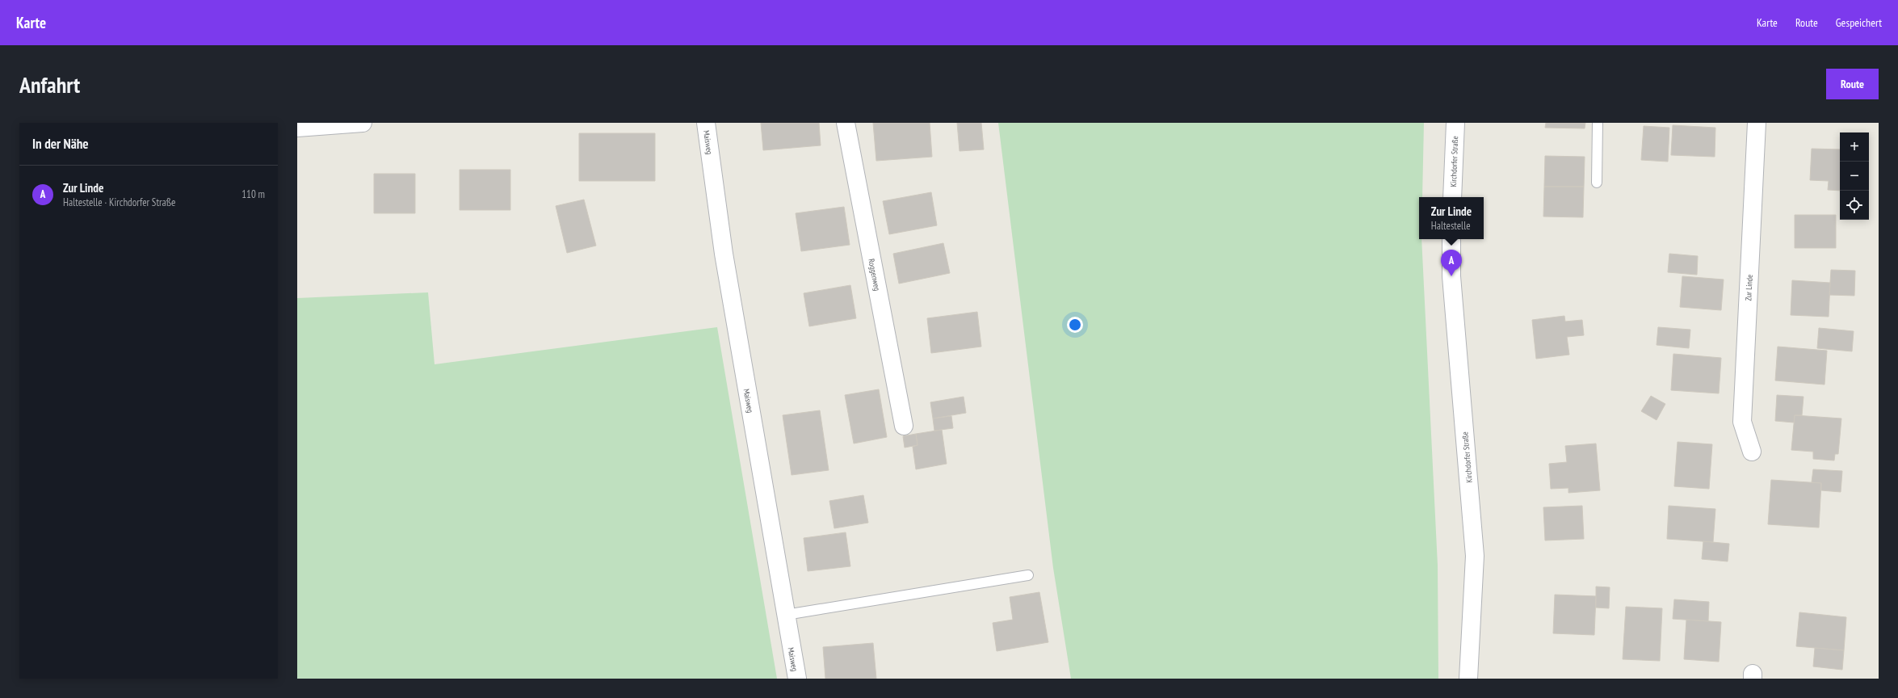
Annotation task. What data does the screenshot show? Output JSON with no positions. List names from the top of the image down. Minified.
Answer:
{"streets":{"street":["Maisweg","Kirchdorfer Straße","Roggenweg","Zur Linde"]},"page":{"header":"Karte","nav":["Karte","Route","Gespeichert"],"buttons":"Route","title":"Anfahrt","heading":"In der Nähe","map_buttons":["+","−"],"list":[{"mark":"A","name":"Zur Linde","note":"Haltestelle · Kirchdorfer Straße","value":"110 m"}],"popup":["Zur Linde","Haltestelle"],"pins":"A"}}
